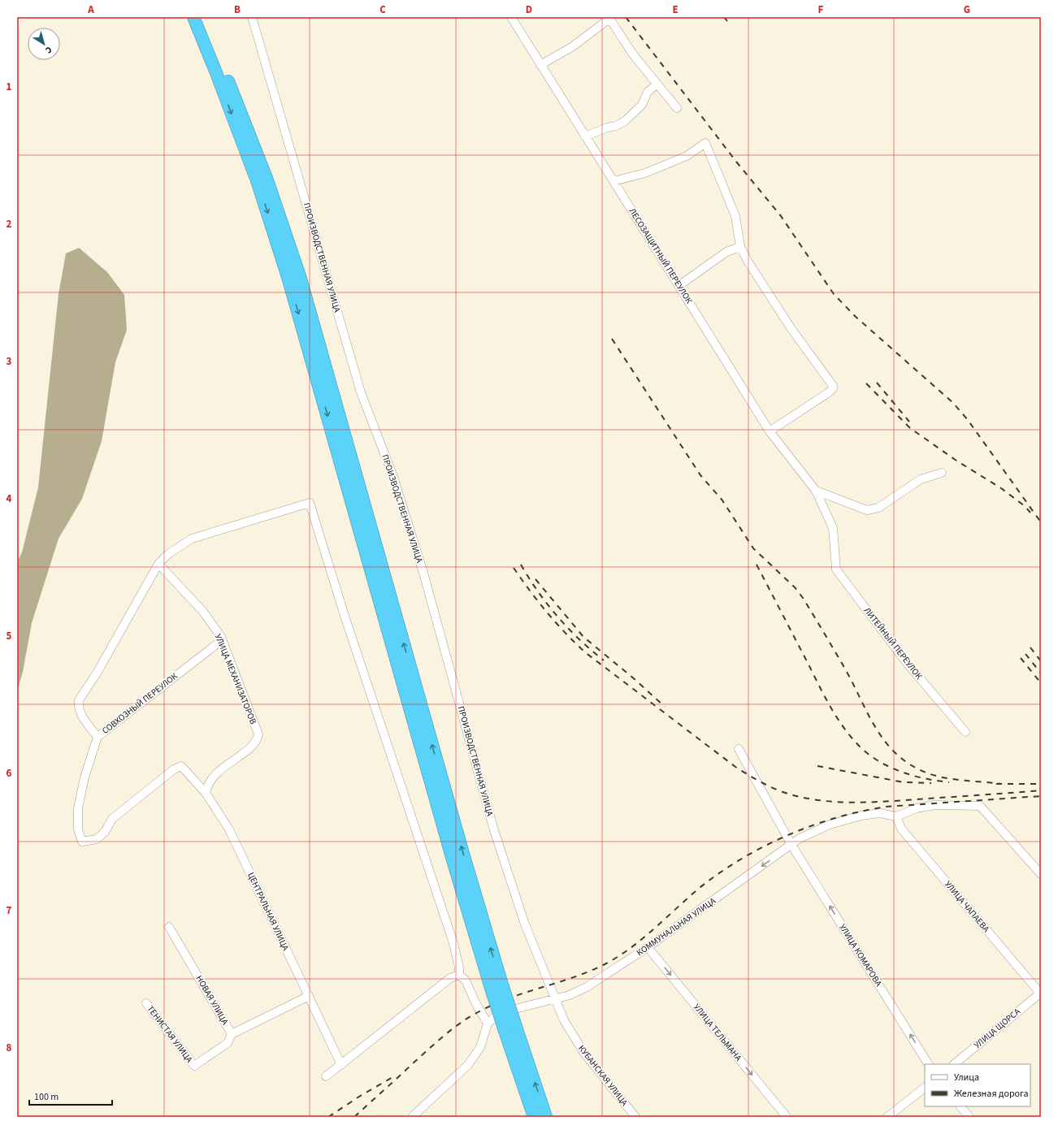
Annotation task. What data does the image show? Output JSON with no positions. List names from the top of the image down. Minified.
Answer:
{"streets":{"street":["ЛЕСОЗАЩИТНЫЙ ПЕРЕУЛОК","ПРОИЗВОДСТВЕННАЯ УЛИЦА","ЛИТЕЙНЫЙ ПЕРЕУЛОК","УЛИЦА МЕХАНИЗАТОРОВ","СОВХОЗНЫЙ ПЕРЕУЛОК","УЛИЦА ЧАПАЕВА","ЦЕНТРАЛЬНАЯ УЛИЦА","КОММУНАЛЬНАЯ УЛИЦА","УЛИЦА КОМАРОВА","НОВАЯ УЛИЦА","УЛИЦА ЩОРСА","УЛИЦА ТЕЛЬМАНА","ТЕНИСТАЯ УЛИЦА","КУБАНСКАЯ УЛИЦА"]},"crossings":[["ЛЕСОЗАЩИТНЫЙ ПЕРЕУЛОК","ЛИТЕЙНЫЙ ПЕРЕУЛОК"],["ПРОИЗВОДСТВЕННАЯ УЛИЦА","КОММУНАЛЬНАЯ УЛИЦА"],["ПРОИЗВОДСТВЕННАЯ УЛИЦА","КУБАНСКАЯ УЛИЦА"],["УЛИЦА МЕХАНИЗАТОРОВ","СОВХОЗНЫЙ ПЕРЕУЛОК"],["УЛИЦА МЕХАНИЗАТОРОВ","ЦЕНТРАЛЬНАЯ УЛИЦА"],["СОВХОЗНЫЙ ПЕРЕУЛОК","ЦЕНТРАЛЬНАЯ УЛИЦА"],["УЛИЦА ЧАПАЕВА","КОММУНАЛЬНАЯ УЛИЦА"],["УЛИЦА ЧАПАЕВА","УЛИЦА ЩОРСА"],["ЦЕНТРАЛЬНАЯ УЛИЦА","НОВАЯ УЛИЦА"],["КОММУНАЛЬНАЯ УЛИЦА","УЛИЦА КОМАРОВА"],["КОММУНАЛЬНАЯ УЛИЦА","УЛИЦА ТЕЛЬМАНА"],["КОММУНАЛЬНАЯ УЛИЦА","КУБАНСКАЯ УЛИЦА"],["НОВАЯ УЛИЦА","ТЕНИСТАЯ УЛИЦА"]],"one_way":["КОММУНАЛЬНАЯ УЛИЦА","УЛИЦА КОМАРОВА","УЛИЦА ТЕЛЬМАНА"],"legend":["Улица","Железная дорога"],"scale_bar":"100 m","north":"bottom right","grid":{"columns":["A","B","C","D","E","F","G"],"rows":["1","2","3","4","5","6","7","8"]}}
